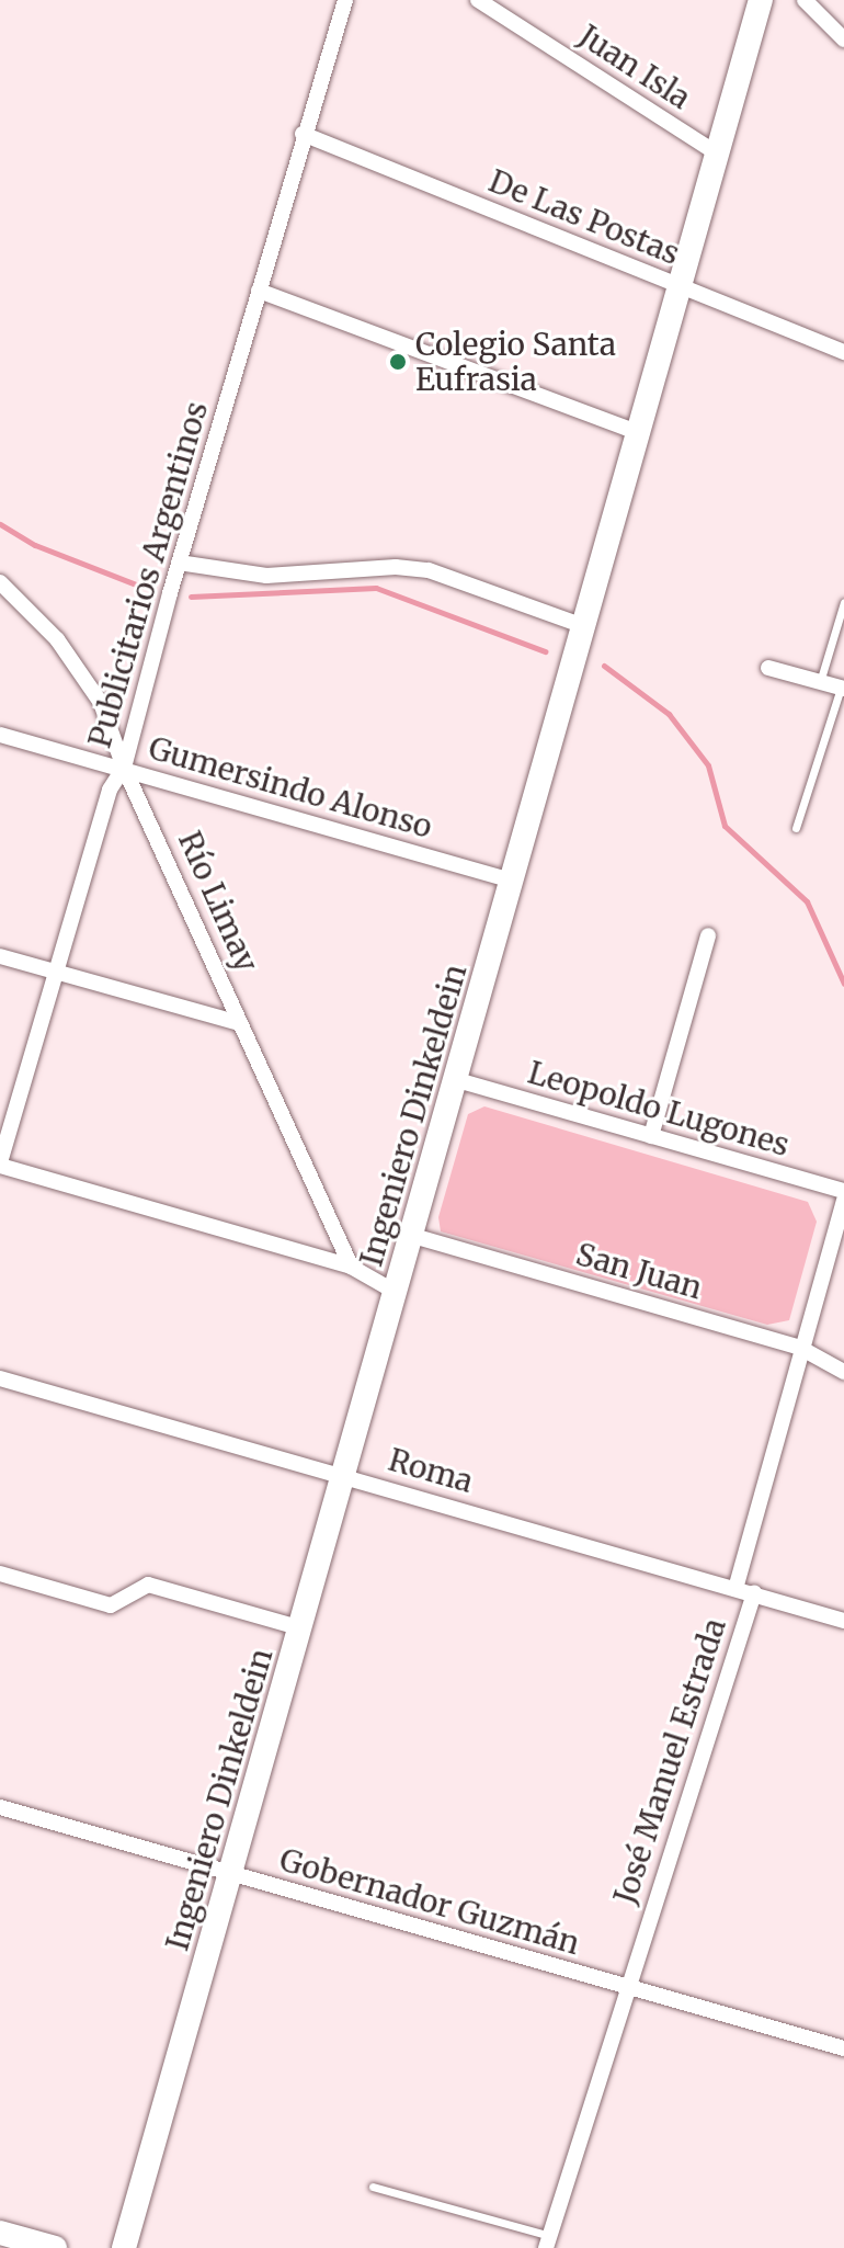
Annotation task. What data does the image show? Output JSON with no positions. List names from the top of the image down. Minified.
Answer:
{"streets":{"main road":["Ingeniero Dinkeldein"],"street":["Juan Isla","De Las Postas","Publicitarios Argentinos","Gumersindo Alonso","Río Limay","Leopoldo Lugones","San Juan","Roma","José Manuel Estrada","Gobernador Guzmán"]},"crossings":[["Juan Isla","Ingeniero Dinkeldein"],["De Las Postas","Publicitarios Argentinos"],["De Las Postas","Ingeniero Dinkeldein"],["Publicitarios Argentinos","Gumersindo Alonso"],["Publicitarios Argentinos","Río Limay"],["Gumersindo Alonso","Río Limay"],["Gumersindo Alonso","Ingeniero Dinkeldein"],["Leopoldo Lugones","Ingeniero Dinkeldein"],["Ingeniero Dinkeldein","San Juan"],["Ingeniero Dinkeldein","Roma"],["Ingeniero Dinkeldein","Gobernador Guzmán"],["San Juan","José Manuel Estrada"],["Roma","José Manuel Estrada"],["José Manuel Estrada","Gobernador Guzmán"]],"places":["Colegio Santa Eufrasia"]}
